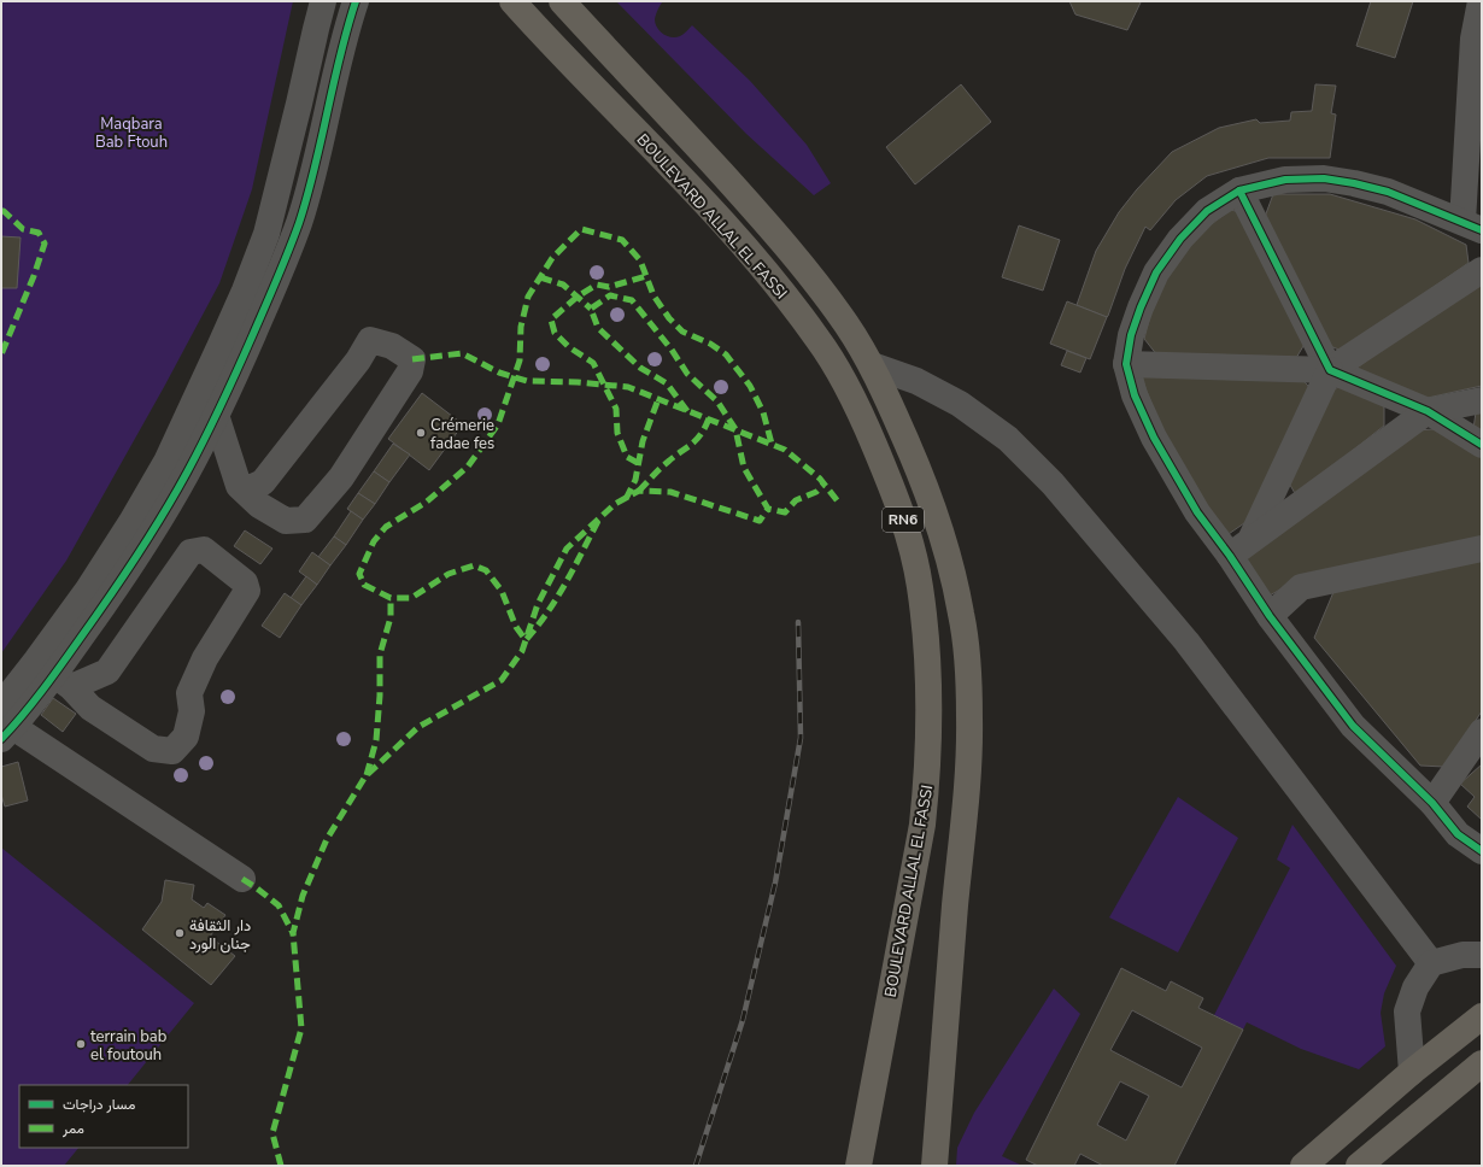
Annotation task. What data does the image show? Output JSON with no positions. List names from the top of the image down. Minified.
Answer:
{"streets":{"main road":["BOULEVARD ALLAL EL FASSI","RN6"]},"parks":["Maqbara Bab Ftouh"],"places":["Crémerie fadae fes","دار الثقافة جنان الورد","terrain bab el foutouh"],"legend":["مسار دراجات","ممر"]}
